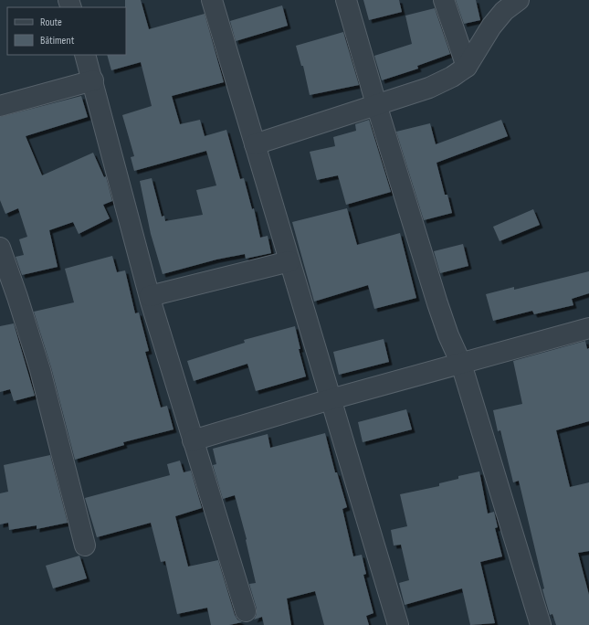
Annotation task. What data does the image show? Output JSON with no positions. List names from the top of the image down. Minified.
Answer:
{"legend":["Route","Bâtiment"]}
